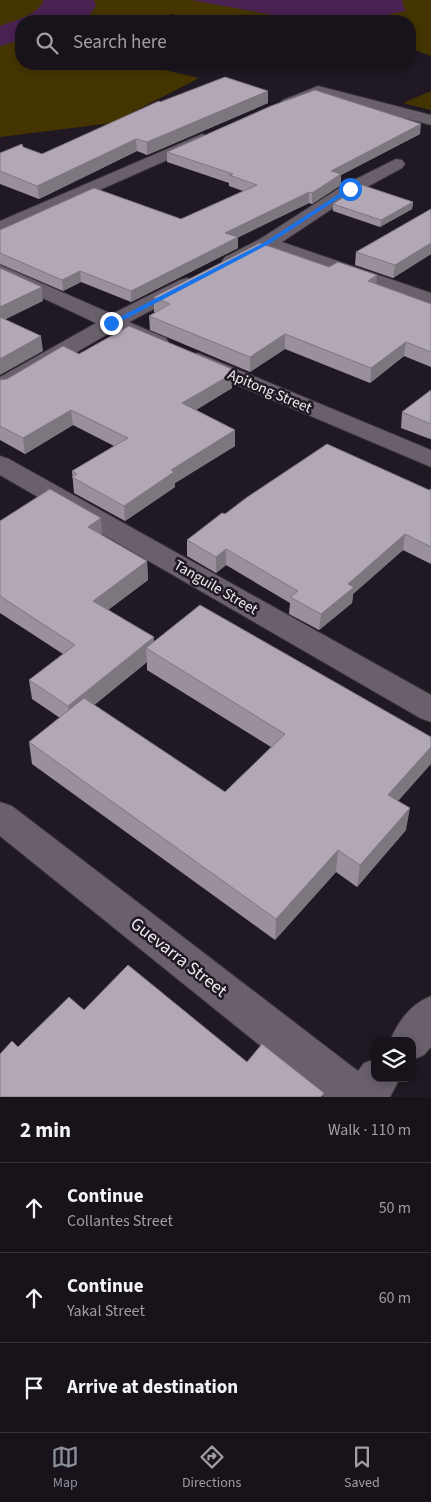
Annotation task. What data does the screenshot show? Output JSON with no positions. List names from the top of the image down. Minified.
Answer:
{"streets":{"street":["Apitong Street","Tanguile Street","Guevarra Street"]},"page":{"search":"Search here","heading":["2 min","Walk · 110 m"],"list":[["Continue","Collantes Street","50 m"],["Continue","Yakal Street","60 m"],"Arrive at destination"],"nav":["Map","Directions","Saved"]}}
